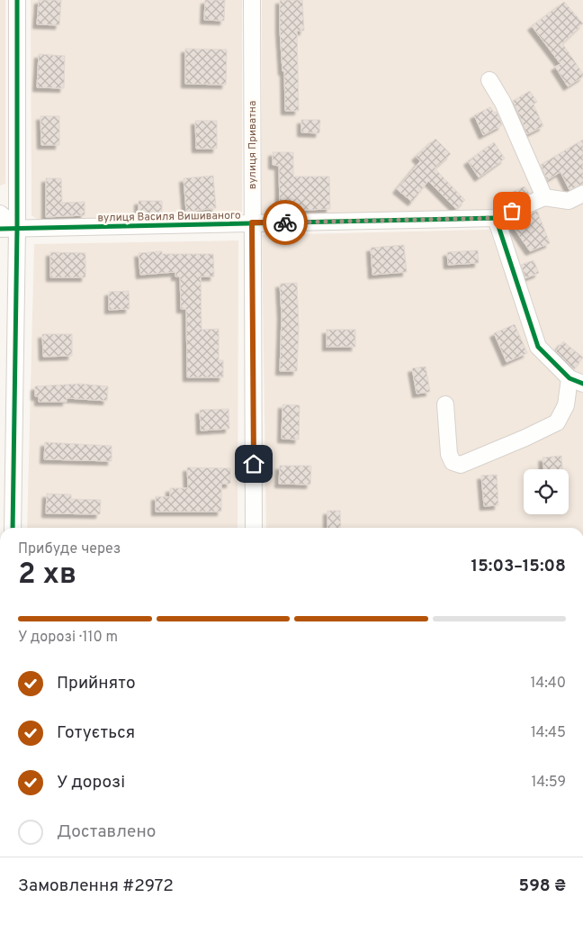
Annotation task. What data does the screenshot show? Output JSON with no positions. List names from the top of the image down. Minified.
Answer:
{"streets":{"street":["вулиця Приватна","вулиця Василя Вишиваного"]},"crossings":[["вулиця Приватна","вулиця Василя Вишиваного"]],"page":{"heading":["2 хв","Прибуде через","15:03–15:08"],"panel":["Замовлення #2972","598 ₴"],"bar":"У дорозі · 110 m","list":[["Прийнято","14:40"],["Готується","14:45"],["У дорозі","14:59"],"Доставлено"]}}
